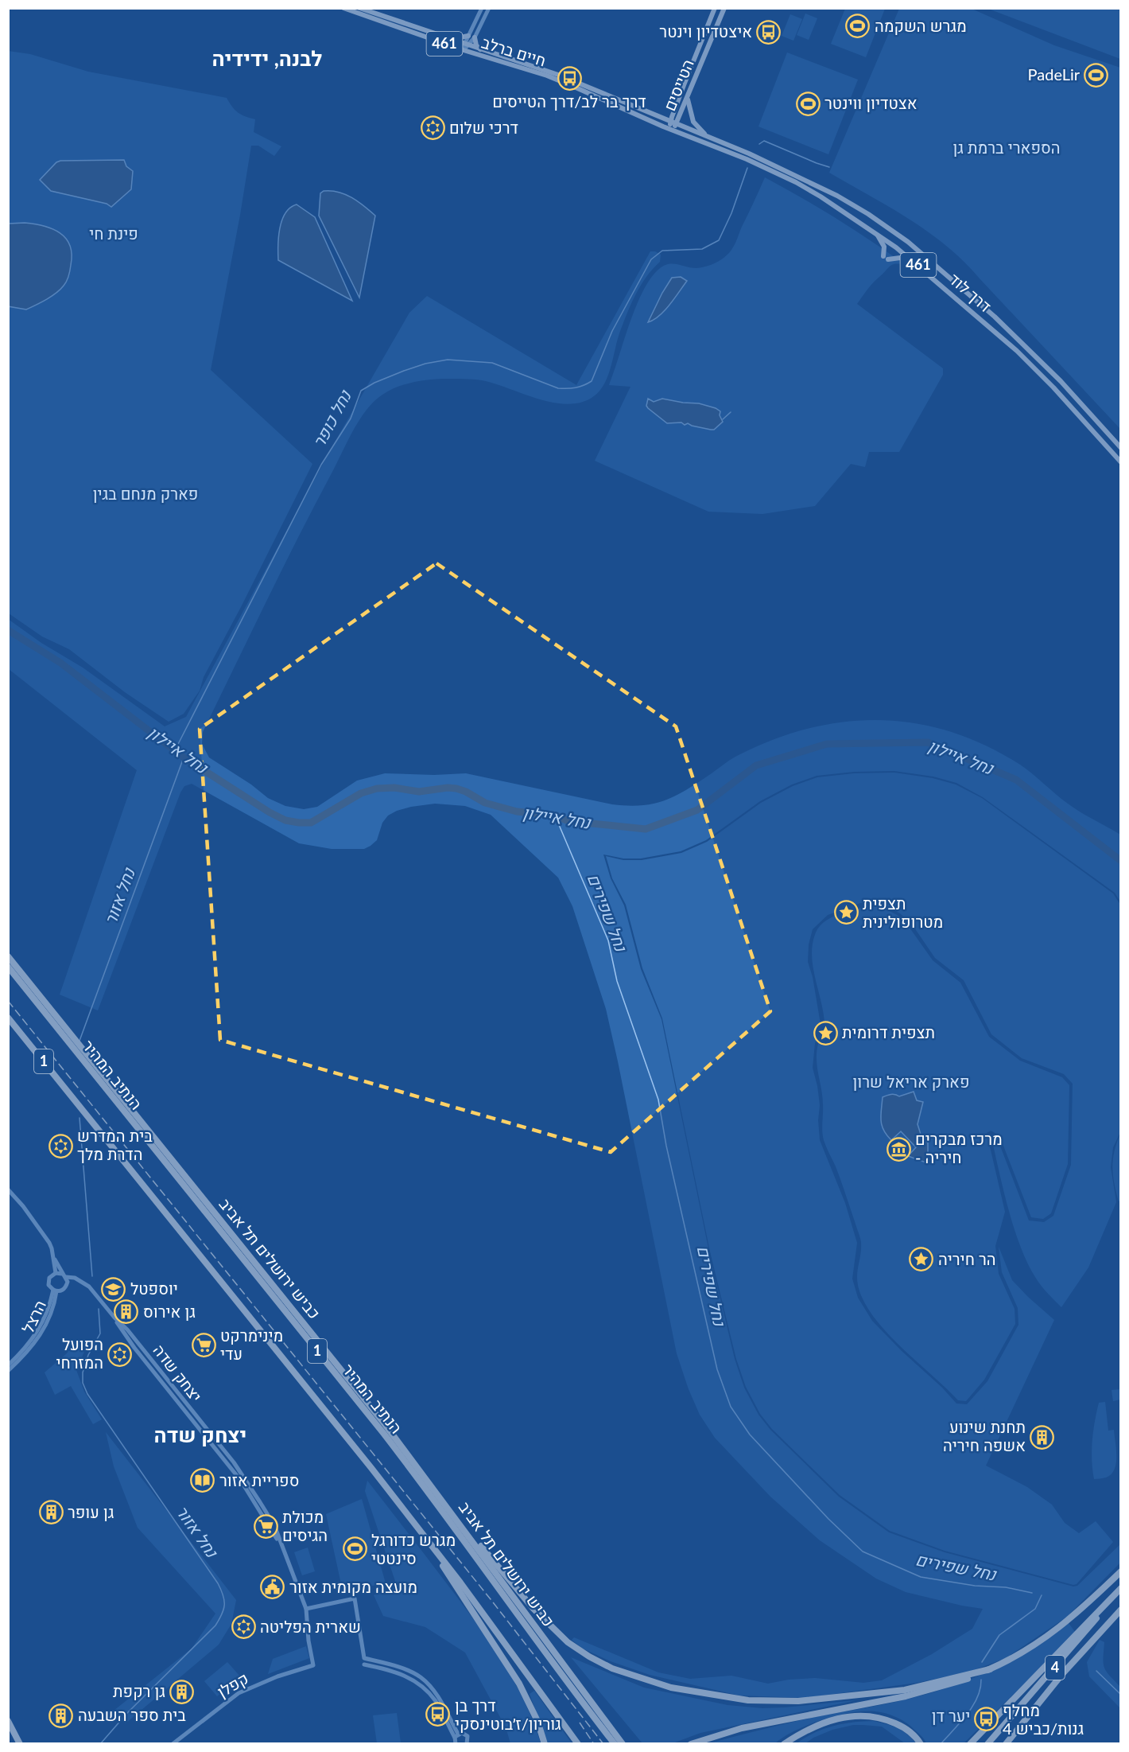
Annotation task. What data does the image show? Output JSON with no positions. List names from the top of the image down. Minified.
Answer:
{"streets":{"highway":["1","הנתיב המהיר","כביש ירושלים תל אביב","4"],"main road":["461","חיים ברלב","הטייסים","דרך לוד"],"street":["הרצל","יצחק שדה","קפלן"]},"crossings":[["חיים ברלב","הטייסים"],["חיים ברלב","דרך לוד"],["הטייסים","דרך לוד"],["הרצל","יצחק שדה"],["יצחק שדה","קפלן"]],"districts":["לבנה, ידידיה","יצחק שדה"],"water":["נחל כופר","נחל איילון","נחל אזור","נחל שפירים"],"parks":["הספארי ברמת גן","פינת חי","פארק מנחם בגין","פארק אריאל שרון","יער דן"],"places":{"sports":["מגרש השקמה","PadeLir","אצטדיון ווינטר","מגרש כדורגל סינטטי"],"bus stop":["איצטדיון וינטר","דרך בר לב/דרך הטייסים","דרך בן גוריון/ז׳בוטינסקי","מחלף גנות/כביש 4"],"synagogue":["דרכי שלום","בית המדרש הדרת מלך","הפועל המזרחי","שארית הפליטה"],"place":["תצפית מטרופולינית","תצפית דרומית","הר חיריה"],"museum":["מרכז מבקרים - חיריה"],"school or university":["יוספטל"],"building":["גן אירוס","תחנת שינוע אשפה חיריה","גן עופר","גן רקפת","בית ספר השבעה"],"supermarket":["מינימרקט עדי","מכולת הגיסים"],"library":["ספריית אזור"],"public building":["מועצה מקומית אזור"]}}
